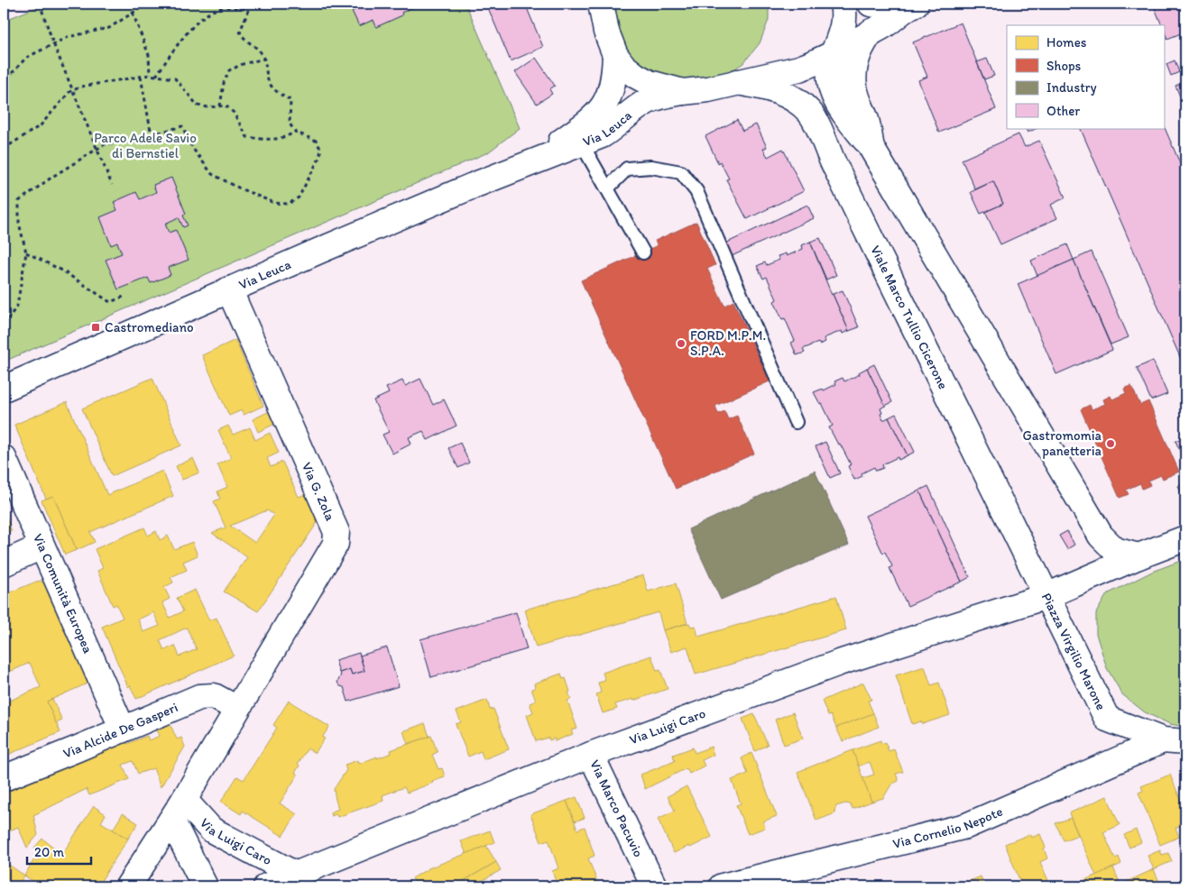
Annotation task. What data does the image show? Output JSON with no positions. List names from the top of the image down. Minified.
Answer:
{"streets":{"street":["Via Leuca","Viale Marco Tullio Cicerone","Via G. Zola","Via Comunità Europea","Piazza Virgilio Marone","Via Luigi Caro","Via Alcide De Gasperi","Via Marco Pacuvio","Via Cornelio Nepote"]},"crossings":[["Via Leuca","Via G. Zola"],["Viale Marco Tullio Cicerone","Piazza Virgilio Marone"],["Viale Marco Tullio Cicerone","Via Luigi Caro"],["Via G. Zola","Via Luigi Caro"],["Via G. Zola","Via Alcide De Gasperi"],["Via Comunità Europea","Via Alcide De Gasperi"],["Piazza Virgilio Marone","Via Luigi Caro"],["Piazza Virgilio Marone","Via Cornelio Nepote"],["Via Luigi Caro","Via Marco Pacuvio"]],"parks":["Parco Adele Savio di Bernstiel"],"places":{"transit":["Castromediano"],"other":["FORD M.P.M. S.P.A.","Gastromomia panetteria"]},"legend":["Homes","Shops","Industry","Other"],"scale_bar":"20 m"}
